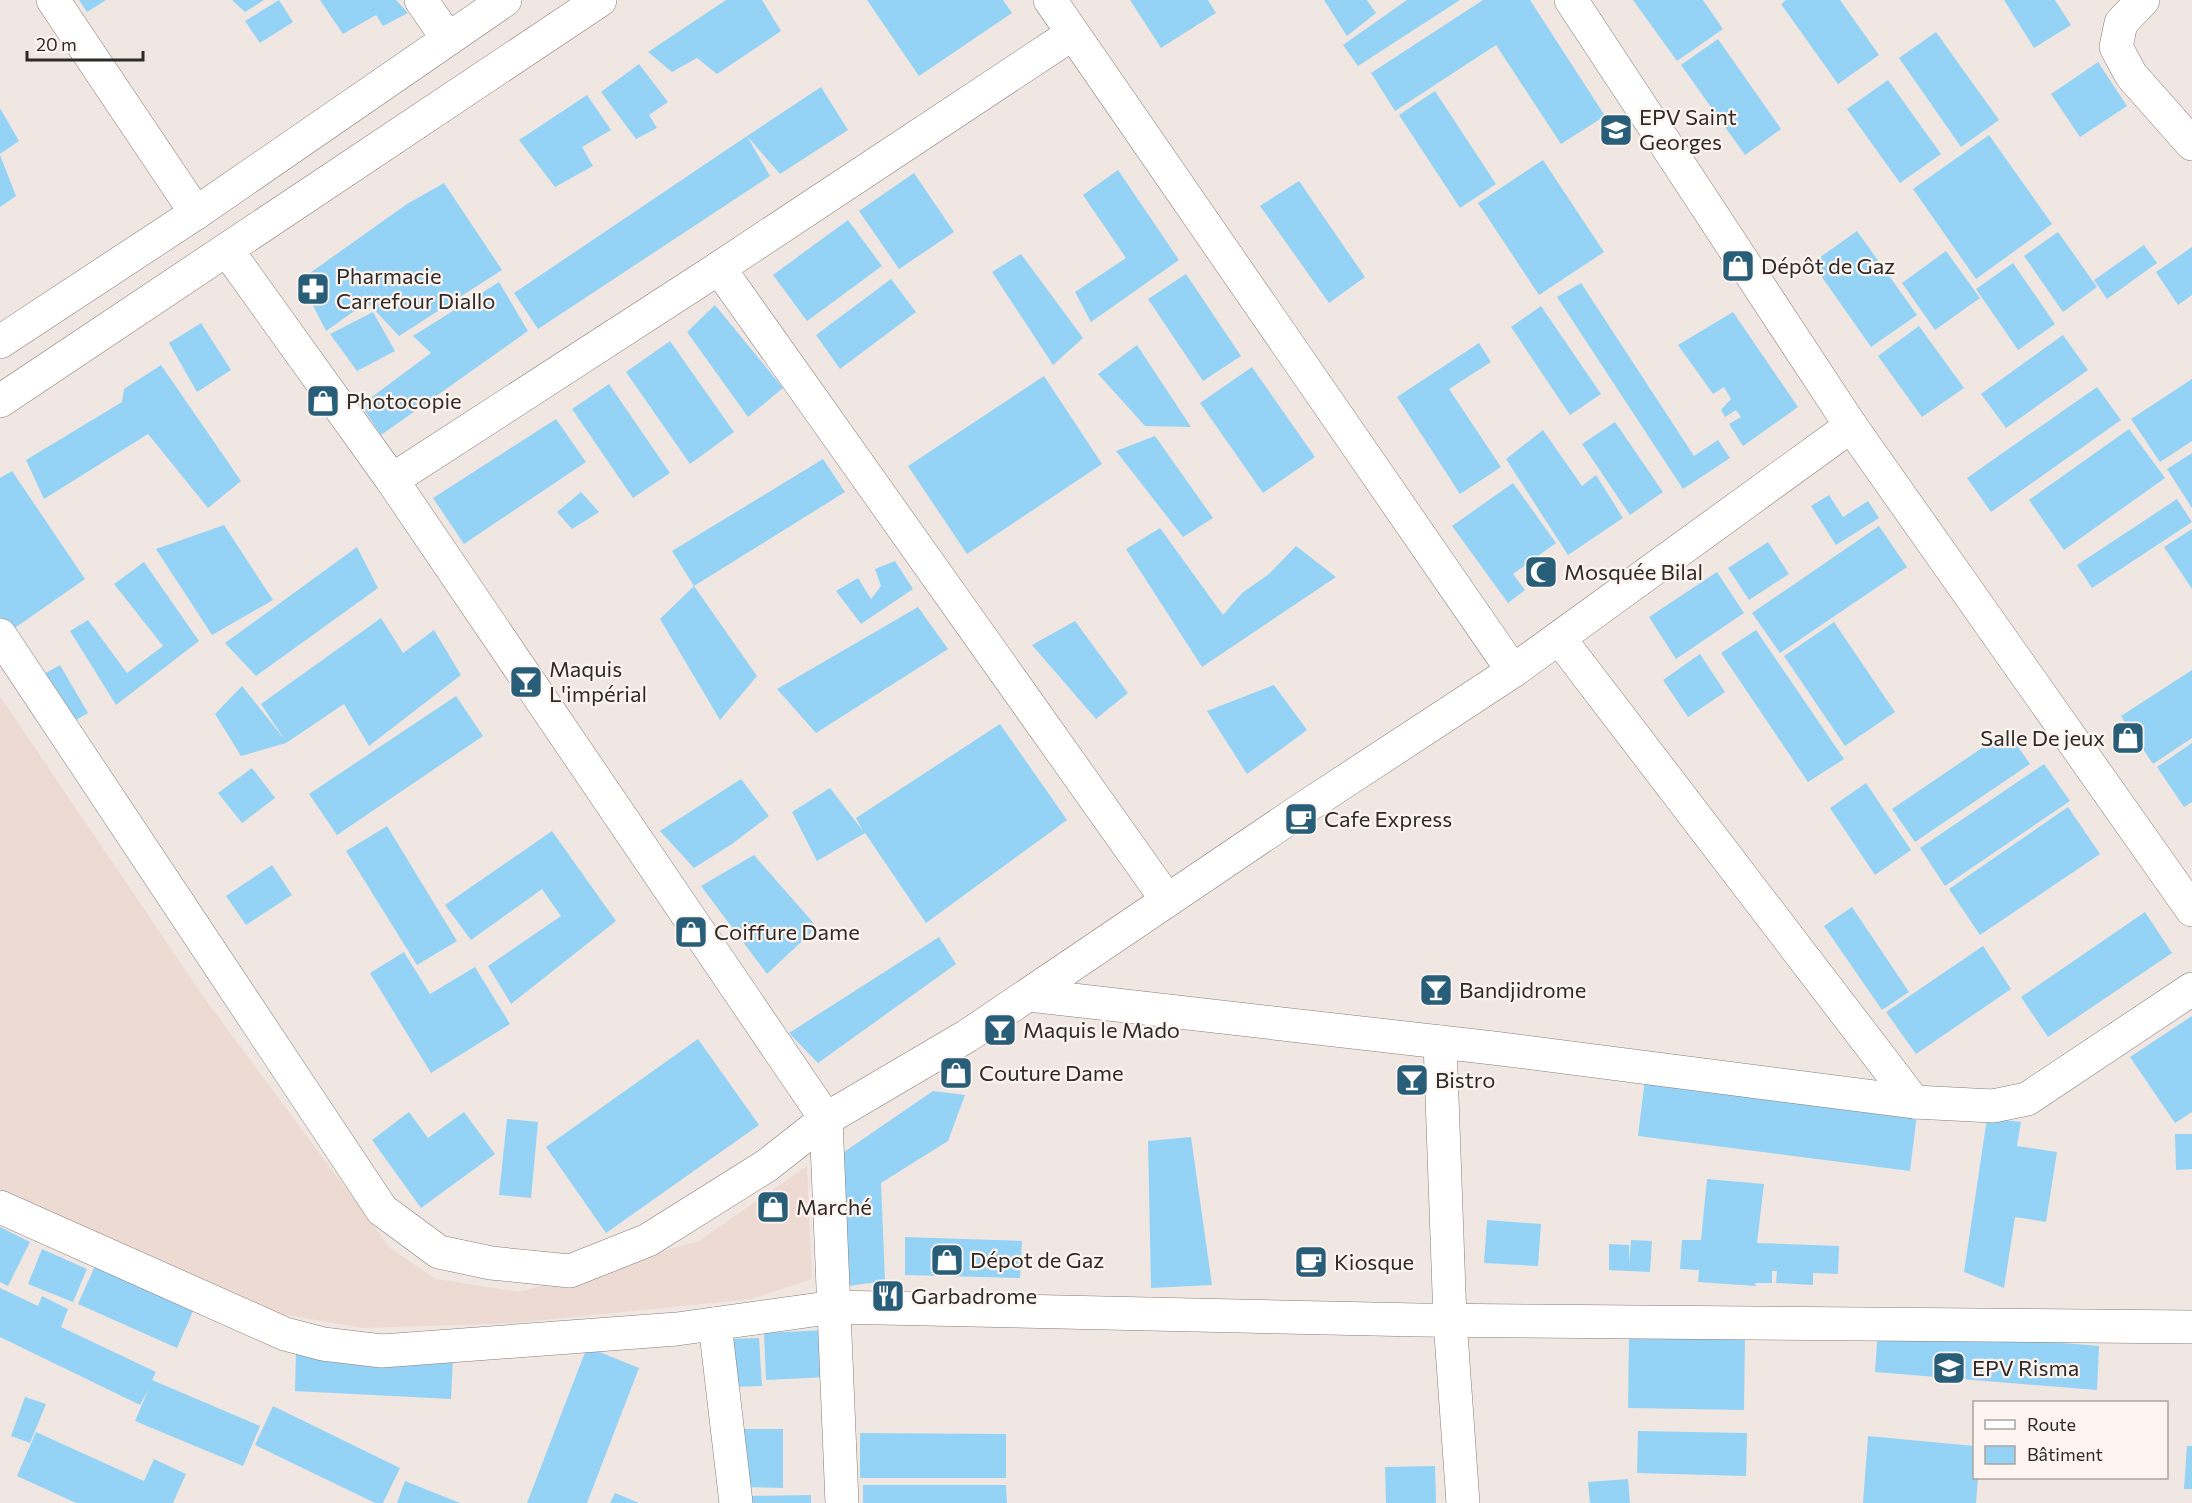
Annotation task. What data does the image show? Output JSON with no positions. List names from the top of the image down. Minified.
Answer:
{"places":{"school or university":["EPV Saint Georges","EPV Risma"],"shop":["Dépôt de Gaz","Photocopie","Salle De jeux","Coiffure Dame","Couture Dame","Marché","Dépot de Gaz"],"pharmacy":["Pharmacie Carrefour Diallo"],"mosque":["Mosquée Bilal"],"bar":["Maquis L'impérial","Bandjidrome","Maquis le Mado","Bistro"],"cafe":["Cafe Express","Kiosque"],"restaurant":["Garbadrome"]},"legend":["Route","Bâtiment"],"scale_bar":"20 m"}
